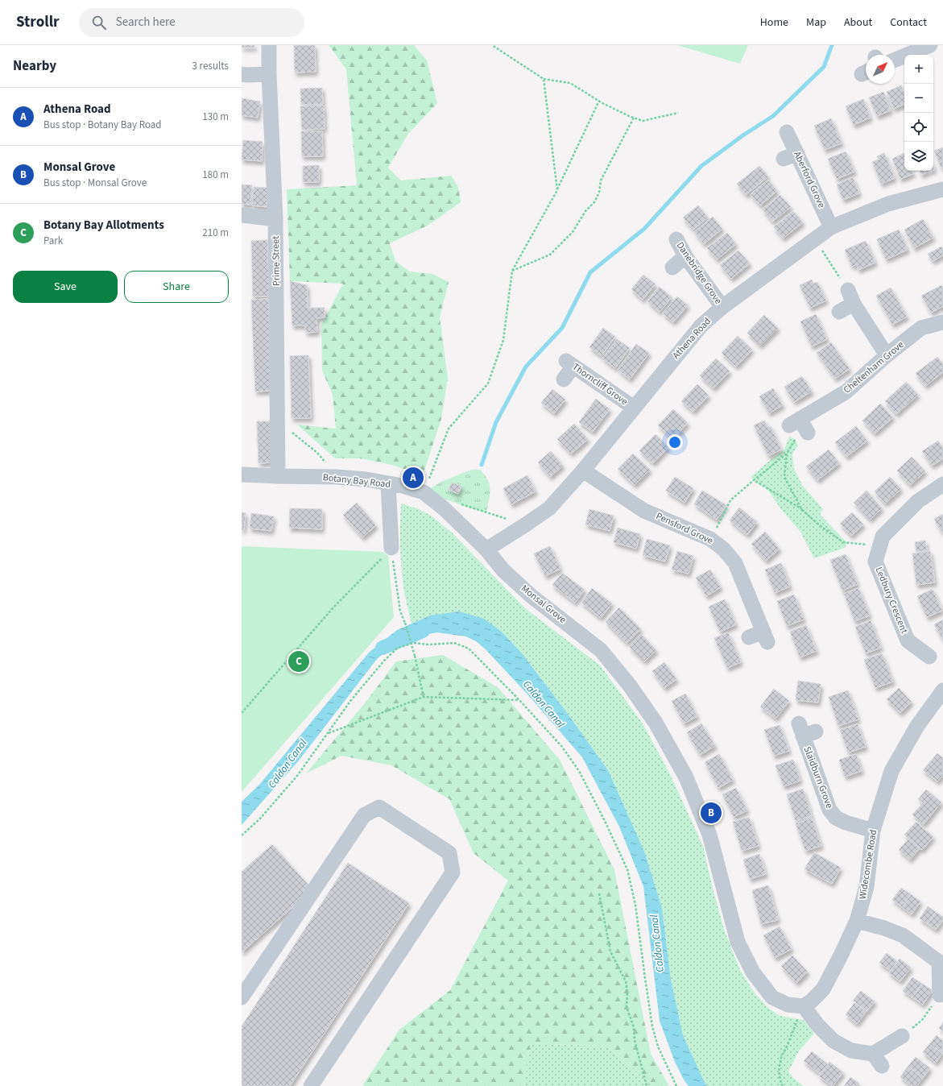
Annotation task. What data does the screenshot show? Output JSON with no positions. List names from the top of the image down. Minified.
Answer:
{"streets":{"street":["Aberford Grove","Prime Street","Danebridge Grove","Athena Road","Cheltenham Grove","Thorncliff Grove","Botany Bay Road","Pensford Grove","Ledbury Crescent","Monsal Grove","Slaidburn Grove","Widecombe Road"]},"crossings":[["Aberford Grove","Athena Road"],["Prime Street","Botany Bay Road"],["Danebridge Grove","Athena Road"],["Athena Road","Thorncliff Grove"],["Athena Road","Botany Bay Road"],["Athena Road","Pensford Grove"],["Athena Road","Monsal Grove"],["Botany Bay Road","Monsal Grove"],["Monsal Grove","Widecombe Road"],["Slaidburn Grove","Widecombe Road"]],"water":["Caldon Canal"],"north":"top right","page":{"header":"Strollr","search":"Search here","nav":["Home","Map","About","Contact"],"heading":["Nearby","3 results"],"map_buttons":["+","−"],"list":[{"mark":"A","name":"Athena Road","note":"Bus stop · Botany Bay Road","value":"130 m"},{"mark":"B","name":"Monsal Grove","note":"Bus stop · Monsal Grove","value":"180 m"},{"mark":"C","name":"Botany Bay Allotments","note":"Park","value":"210 m"}],"buttons":["Save","Share"],"pins":["A","C","B"]}}
